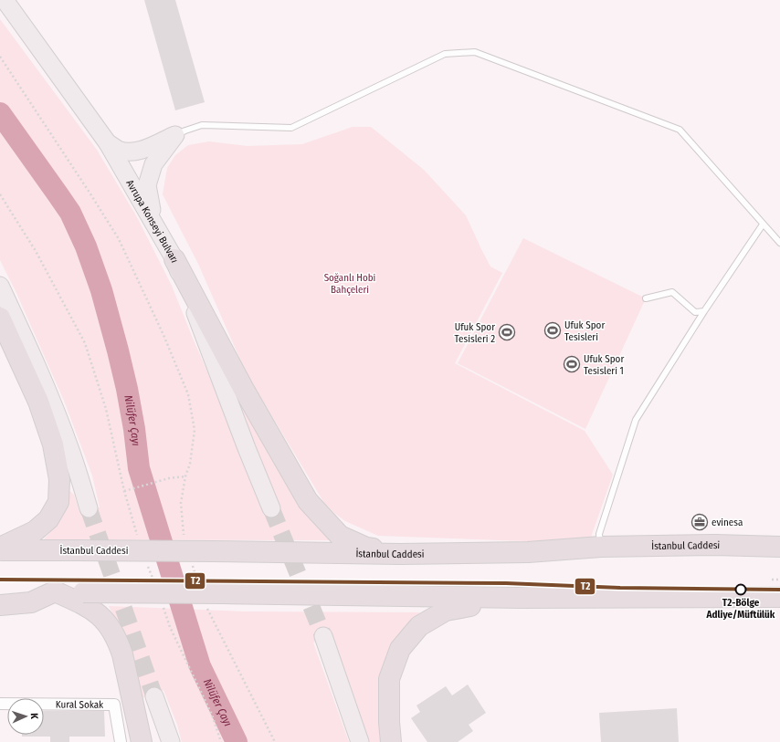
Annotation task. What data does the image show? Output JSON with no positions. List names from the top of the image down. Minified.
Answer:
{"streets":{"highway":["İstanbul Caddesi"],"main road":["Avrupa Konseyi Bulvarı"],"street":["Kural Sokak"]},"water":["Nilüfer Çayı"],"parks":["Soğanlı Hobi Bahçeleri"],"places":{"sports":["Ufuk Spor Tesisleri","Ufuk Spor Tesisleri 2","Ufuk Spor Tesisleri 1"],"office":["evinesa"],"other":["T2-Bölge Adliye/Müftülük"]},"lines":["transit line T2"],"north":"right"}
